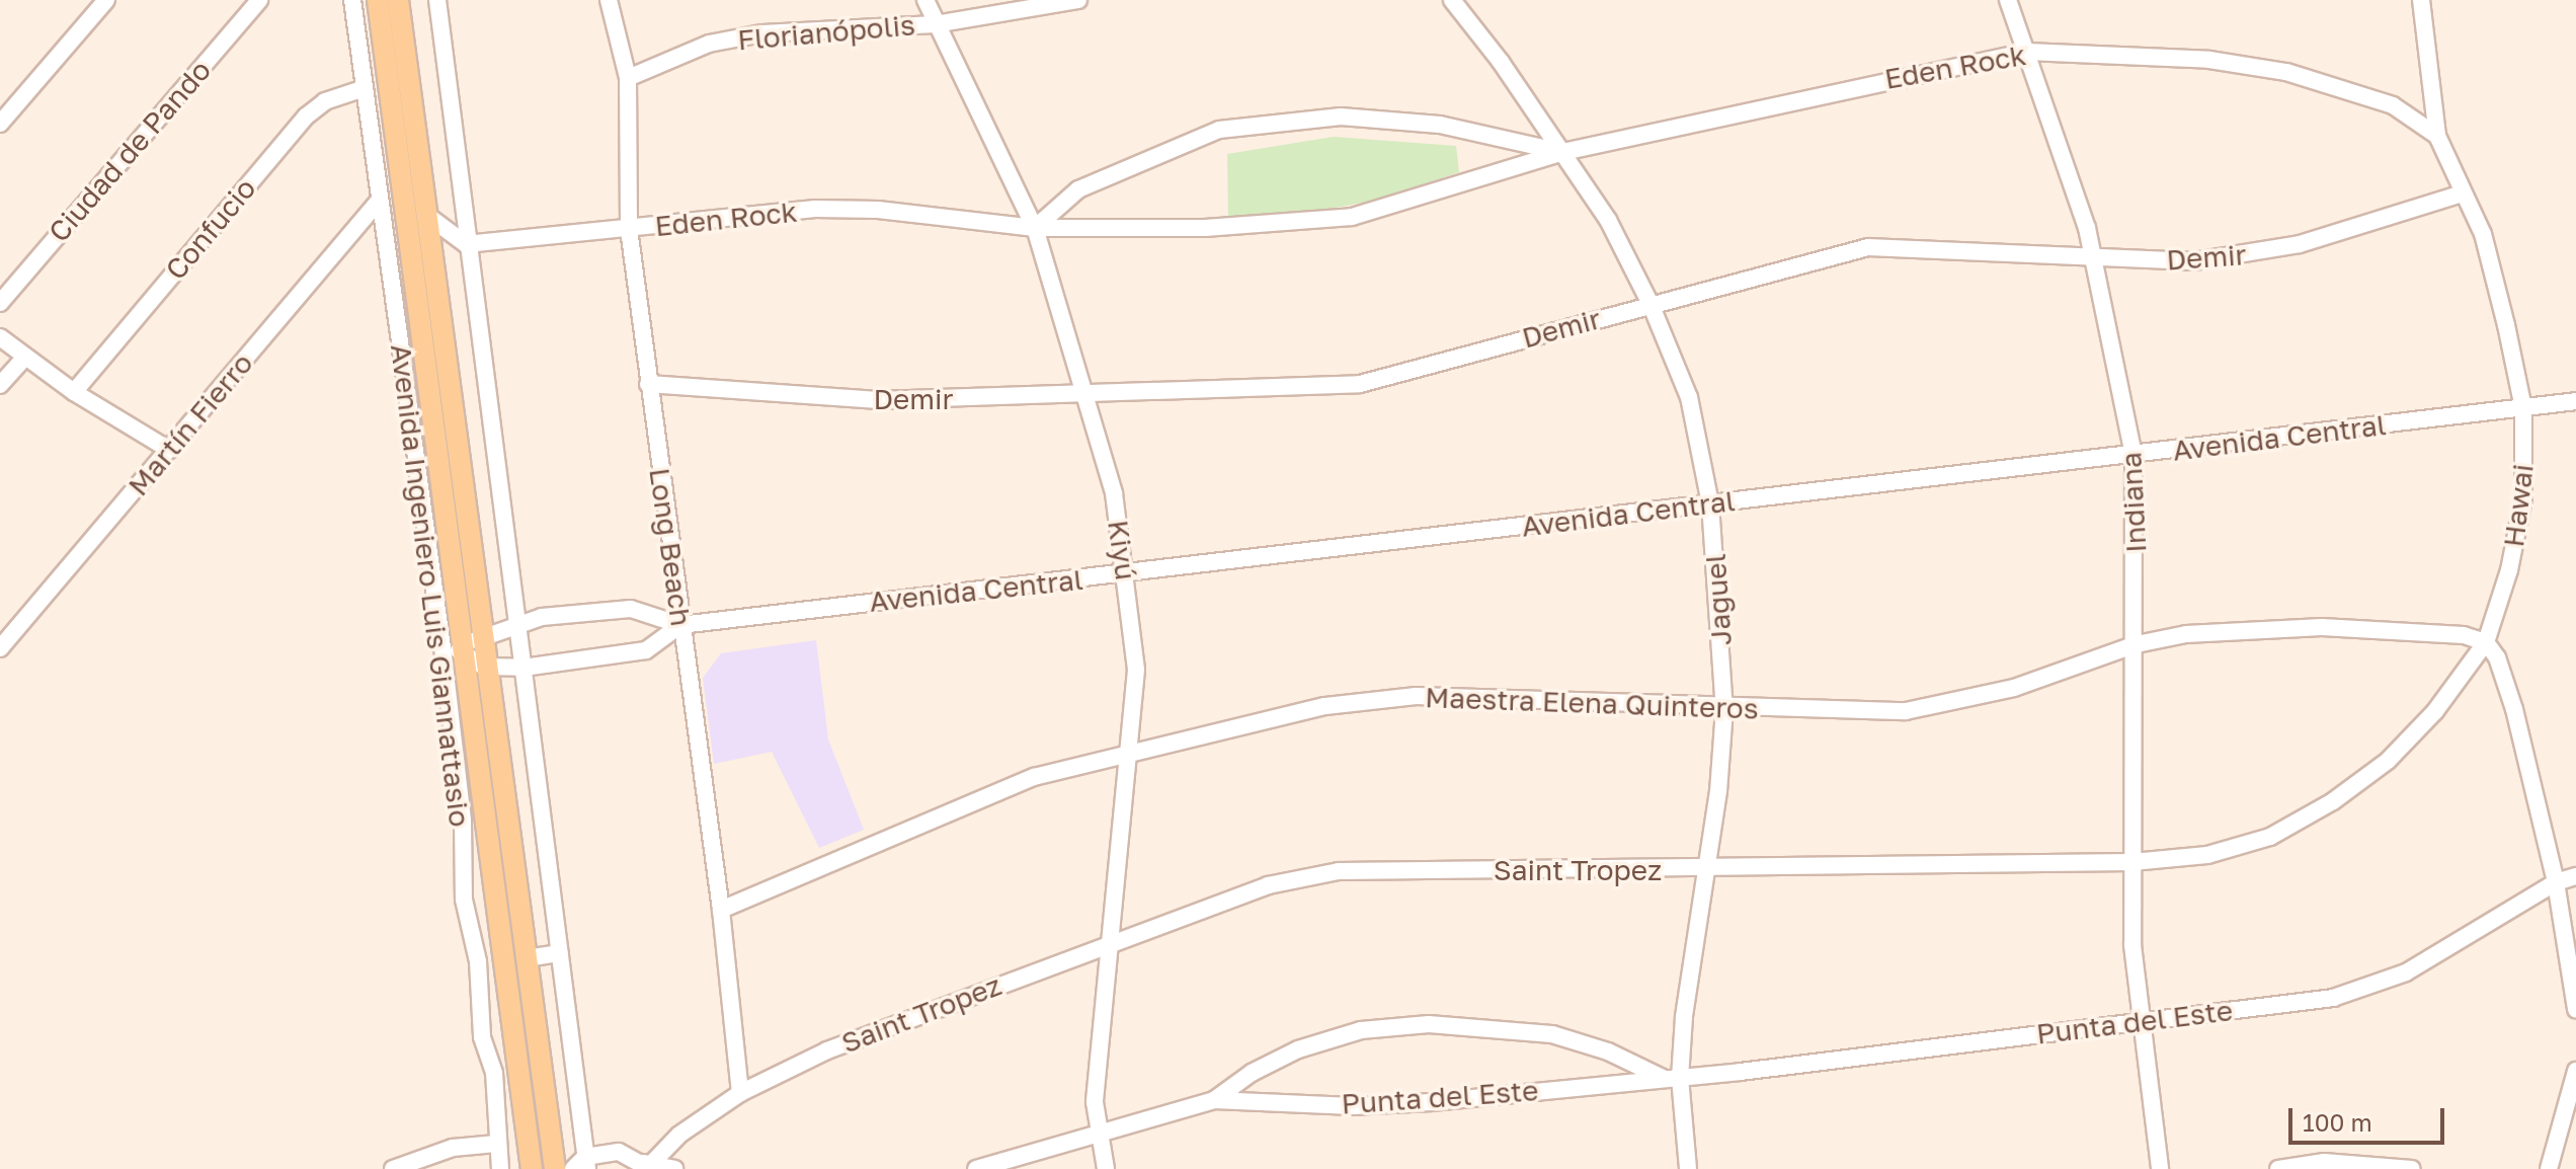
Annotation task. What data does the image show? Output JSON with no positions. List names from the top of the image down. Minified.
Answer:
{"streets":{"main road":["Avenida Ingeniero Luis Giannattasio"],"street":["Florianópolis","Eden Rock","Ciudad de Pando","Confucio","Demir","Martín Fierro","Avenida Central","Indiana","Hawai","Long Beach","Kiyú","Jaguel","Maestra Elena Quinteros","Saint Tropez","Punta del Este"]},"crossings":[["Florianópolis","Long Beach"],["Florianópolis","Kiyú"],["Eden Rock","Indiana"],["Eden Rock","Hawai"],["Eden Rock","Long Beach"],["Eden Rock","Kiyú"],["Eden Rock","Jaguel"],["Confucio","Avenida Ingeniero Luis Giannattasio"],["Demir","Indiana"],["Demir","Hawai"],["Demir","Long Beach"],["Demir","Kiyú"],["Demir","Jaguel"],["Martín Fierro","Avenida Ingeniero Luis Giannattasio"],["Avenida Central","Indiana"],["Avenida Central","Hawai"],["Avenida Central","Long Beach"],["Avenida Central","Kiyú"],["Avenida Central","Avenida Ingeniero Luis Giannattasio"],["Avenida Central","Jaguel"],["Indiana","Maestra Elena Quinteros"],["Indiana","Saint Tropez"],["Indiana","Punta del Este"],["Hawai","Maestra Elena Quinteros"],["Hawai","Saint Tropez"],["Long Beach","Maestra Elena Quinteros"],["Long Beach","Saint Tropez"],["Kiyú","Maestra Elena Quinteros"],["Kiyú","Saint Tropez"],["Kiyú","Punta del Este"],["Jaguel","Maestra Elena Quinteros"],["Jaguel","Saint Tropez"],["Jaguel","Punta del Este"],["Maestra Elena Quinteros","Saint Tropez"]],"scale_bar":"100 m"}
